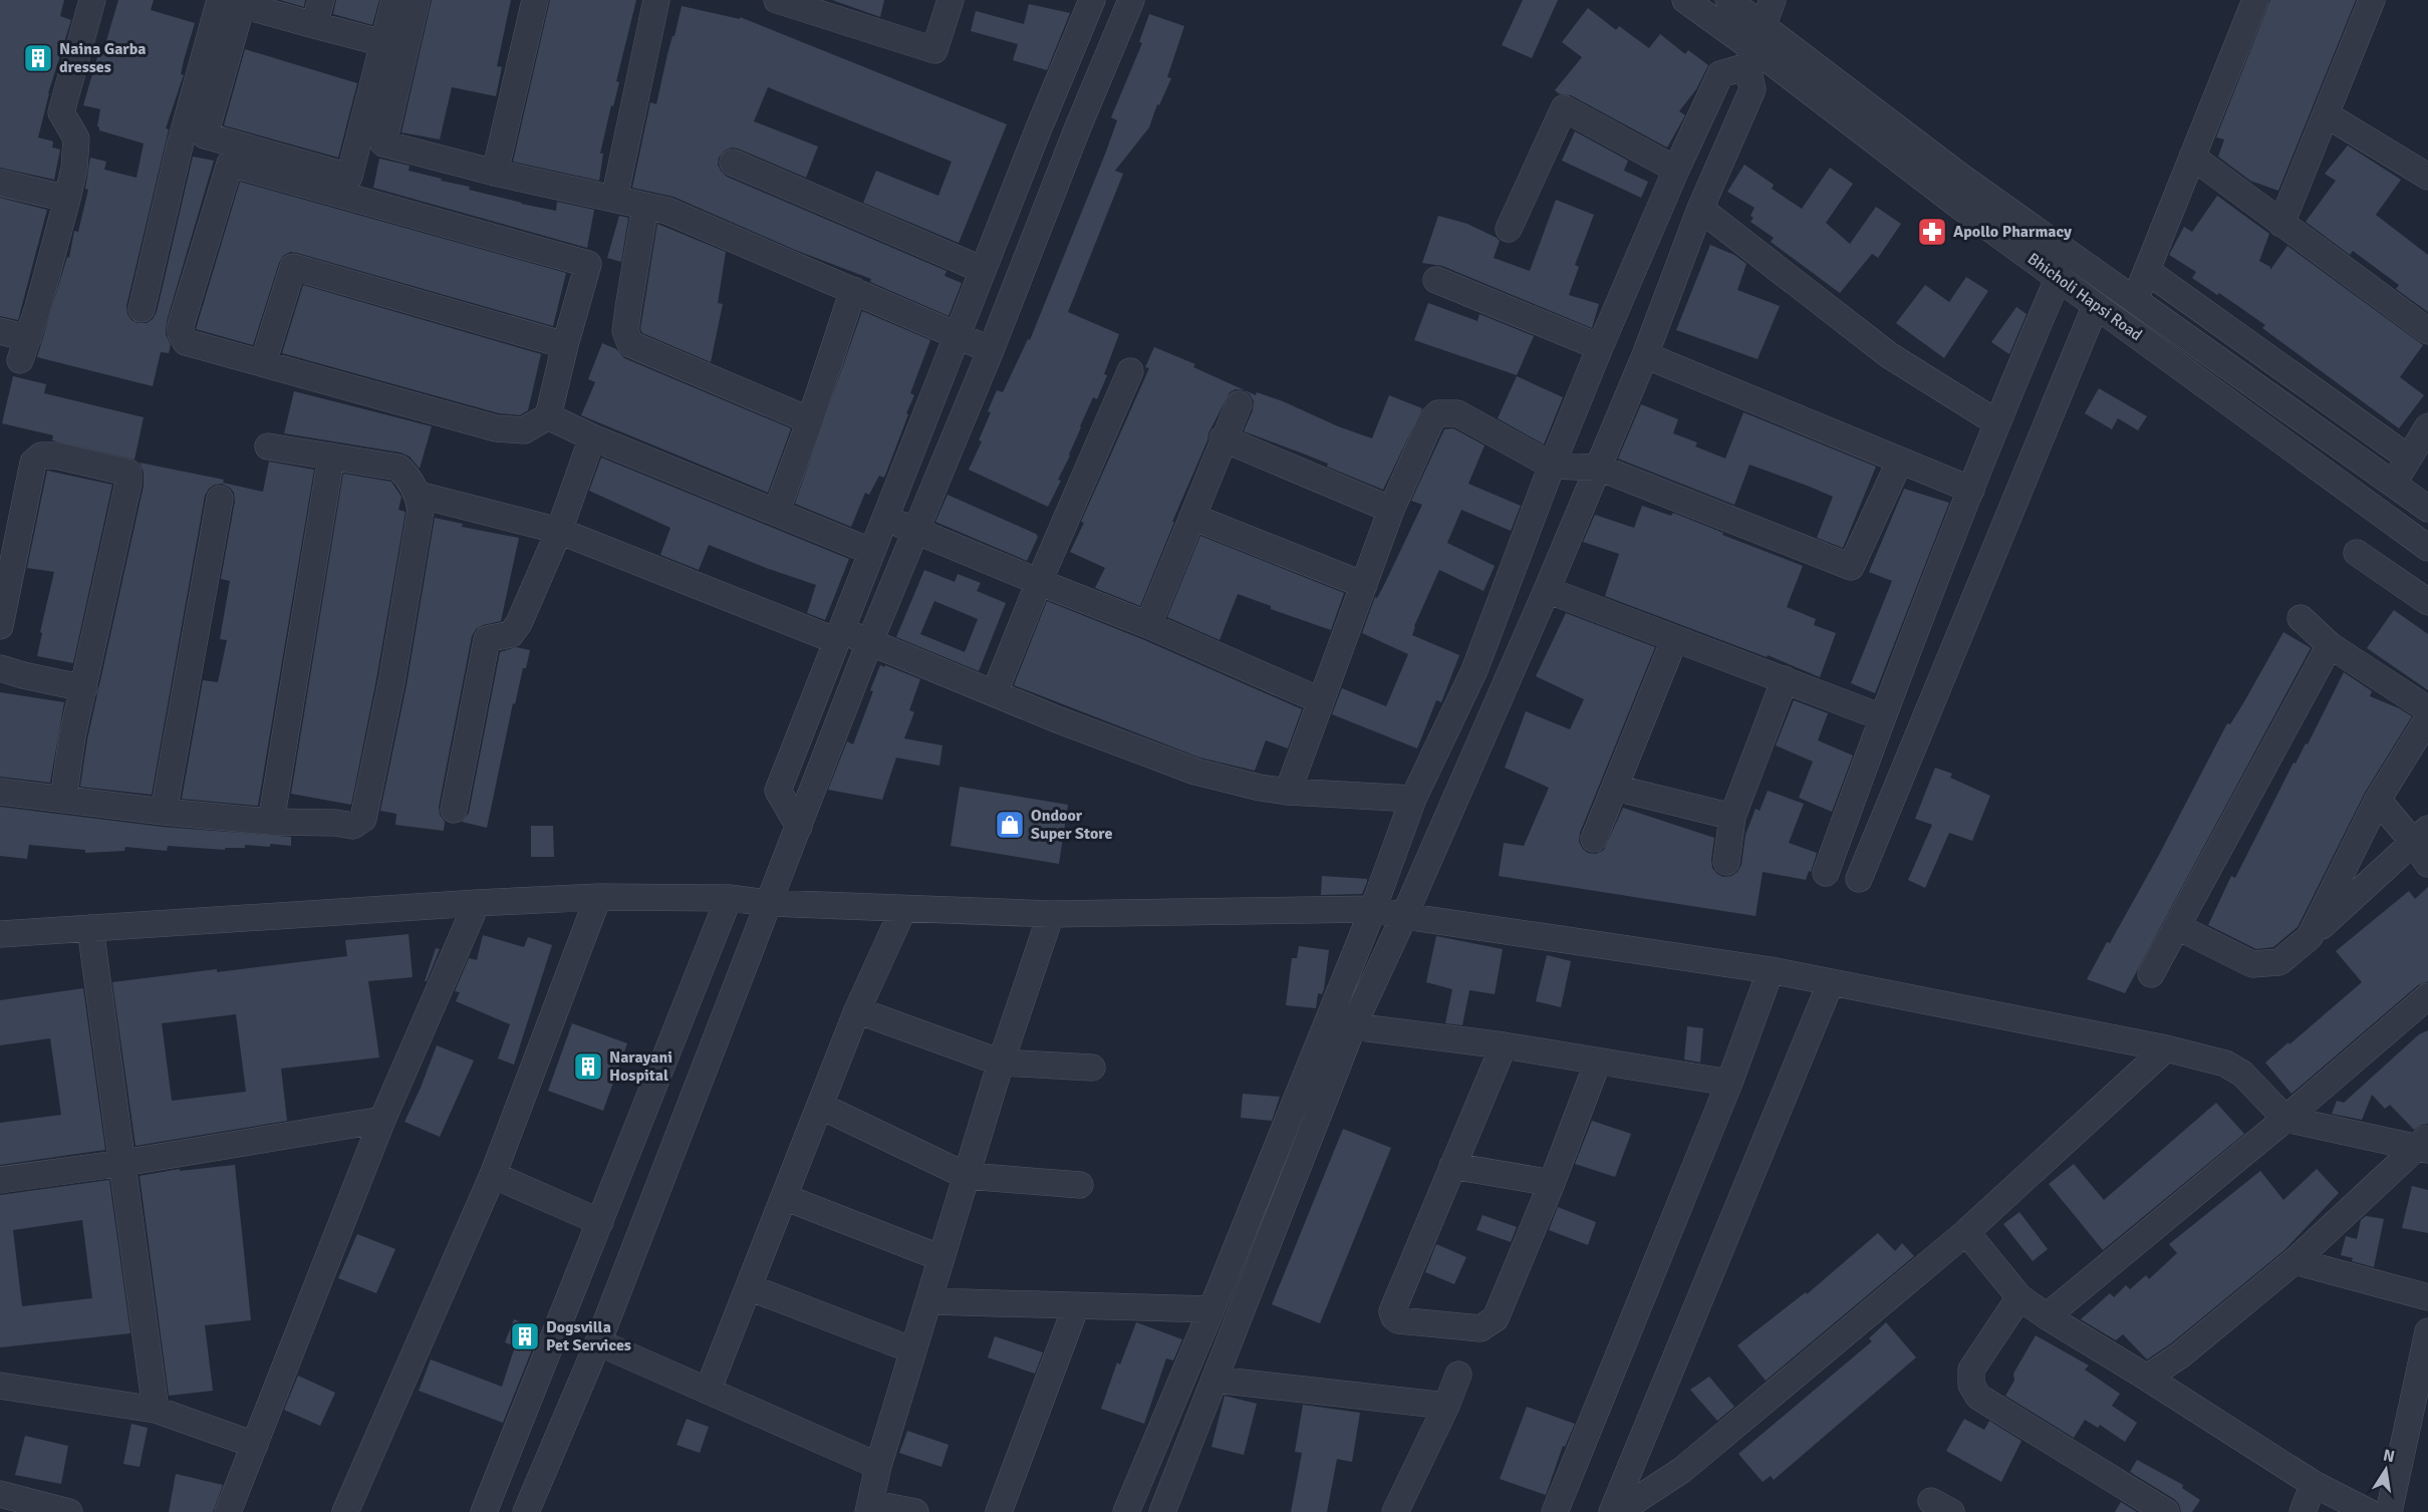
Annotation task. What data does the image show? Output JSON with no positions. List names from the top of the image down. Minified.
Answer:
{"streets":{"street":["Bhicholi Hapsi Road"]},"places":{"building":["Naina Garba dresses","Narayani Hospital","Dogsvilla Pet Services"],"pharmacy":["Apollo Pharmacy"],"shop":["Ondoor Super Store"]},"north":"top"}
